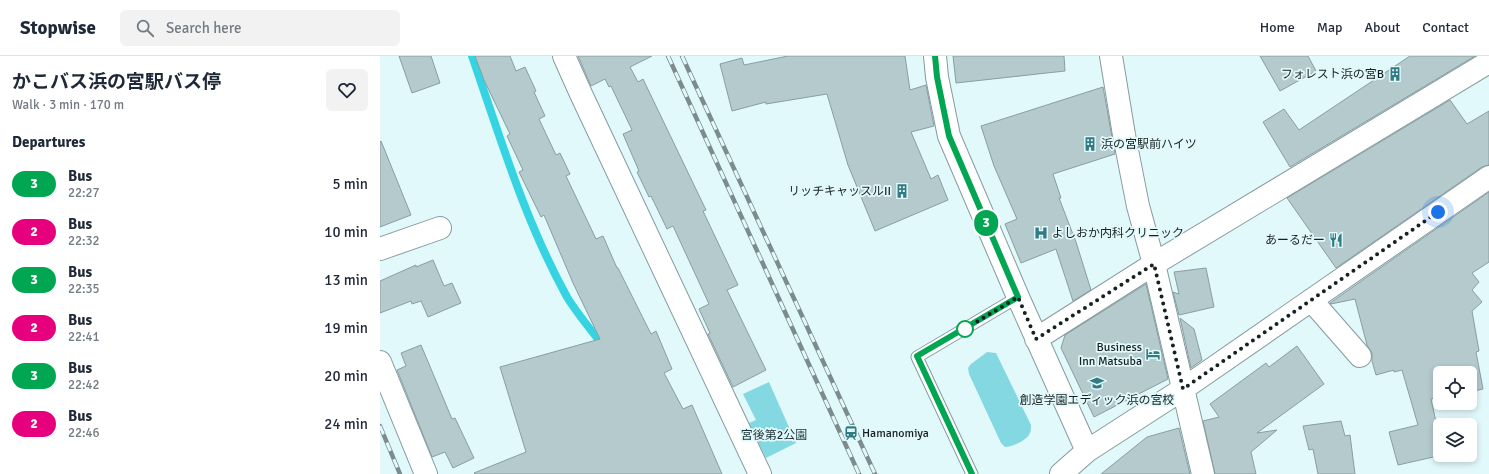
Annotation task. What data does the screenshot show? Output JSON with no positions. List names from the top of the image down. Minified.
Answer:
{"parks":["宮後第2公園"],"places":{"building":["フォレスト浜の宮B","浜の宮駅前ハイツ","リッチキャッスルII"],"hospital":["よしおか内科クリニック"],"restaurant":["あーるだー"],"hotel":["Business Inn Matsuba"],"school or university":["創造学園エディック浜の宮校"],"station":["Hamanomiya"]},"lines":["bus line 3"],"page":{"header":"Stopwise","search":"Search here","nav":["Home","Map","About","Contact"],"heading":[["かこバス浜の宮駅バス停","Walk · 3 min · 170 m"],"Departures"],"on_map":"3","list":[{"mark":"3","name":"Bus","note":"22:27","value":"5 min"},{"mark":"2","name":"Bus","note":"22:32","value":"10 min"},{"mark":"3","name":"Bus","note":"22:35","value":"13 min"},{"mark":"2","name":"Bus","note":"22:41","value":"19 min"},{"mark":"3","name":"Bus","note":"22:42","value":"20 min"},{"mark":"2","name":"Bus","note":"22:46","value":"24 min"}]}}
